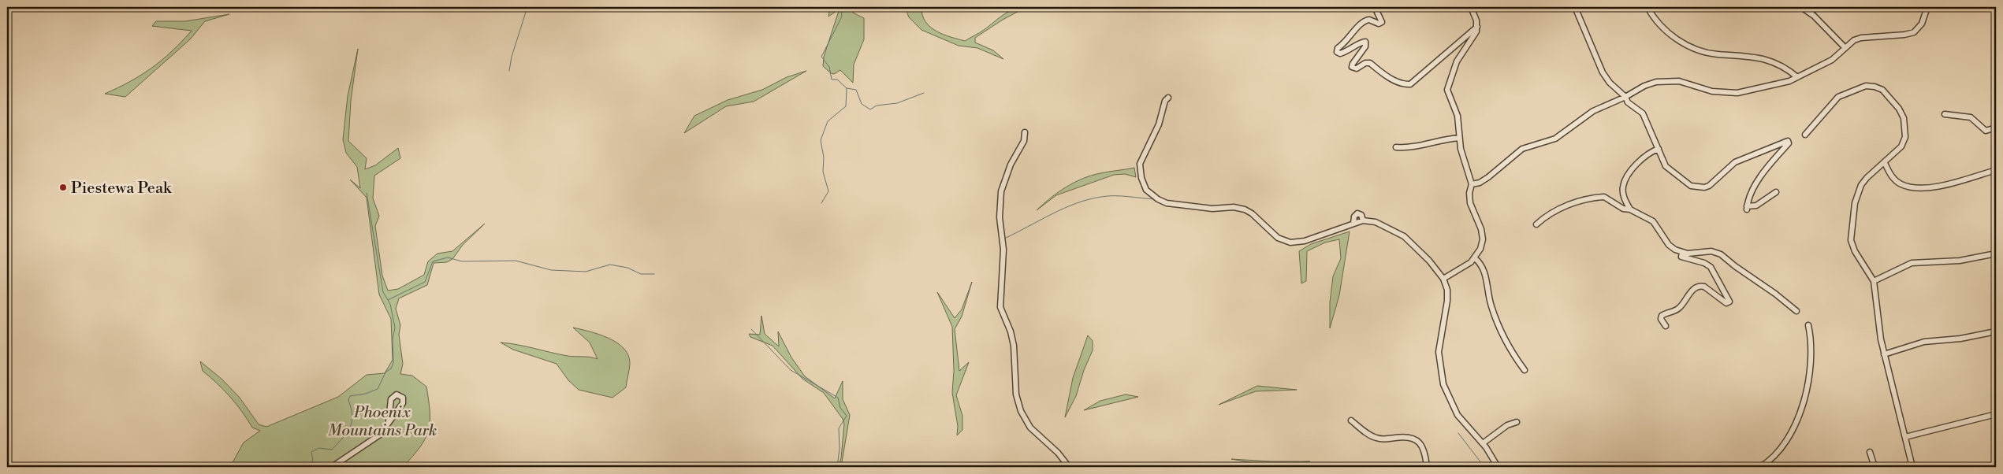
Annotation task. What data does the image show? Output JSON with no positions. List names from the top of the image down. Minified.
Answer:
{"parks":["Phoenix Mountains Park"],"places":["Piestewa Peak"]}
